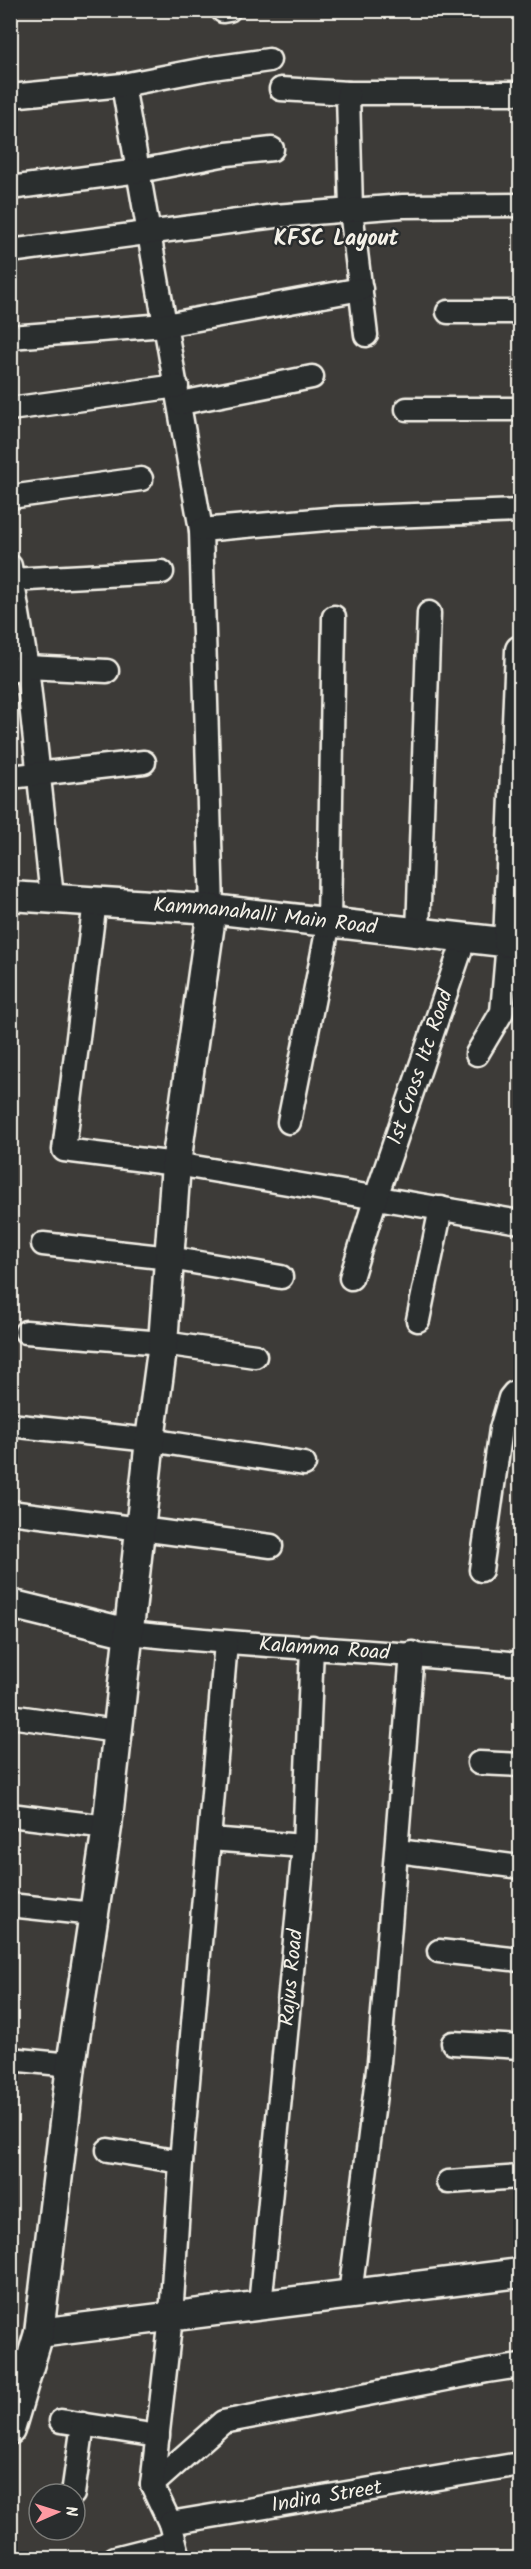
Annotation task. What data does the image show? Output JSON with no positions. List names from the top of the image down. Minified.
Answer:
{"streets":{"street":["Kammanahalli Main Road","1st Cross Itc Road","Kalamma Road","Rajus Road","Indira Street"]},"crossings":[["Kammanahalli Main Road","1st Cross Itc Road"],["Kalamma Road","Rajus Road"]],"districts":["KFSC Layout"],"north":"right"}
